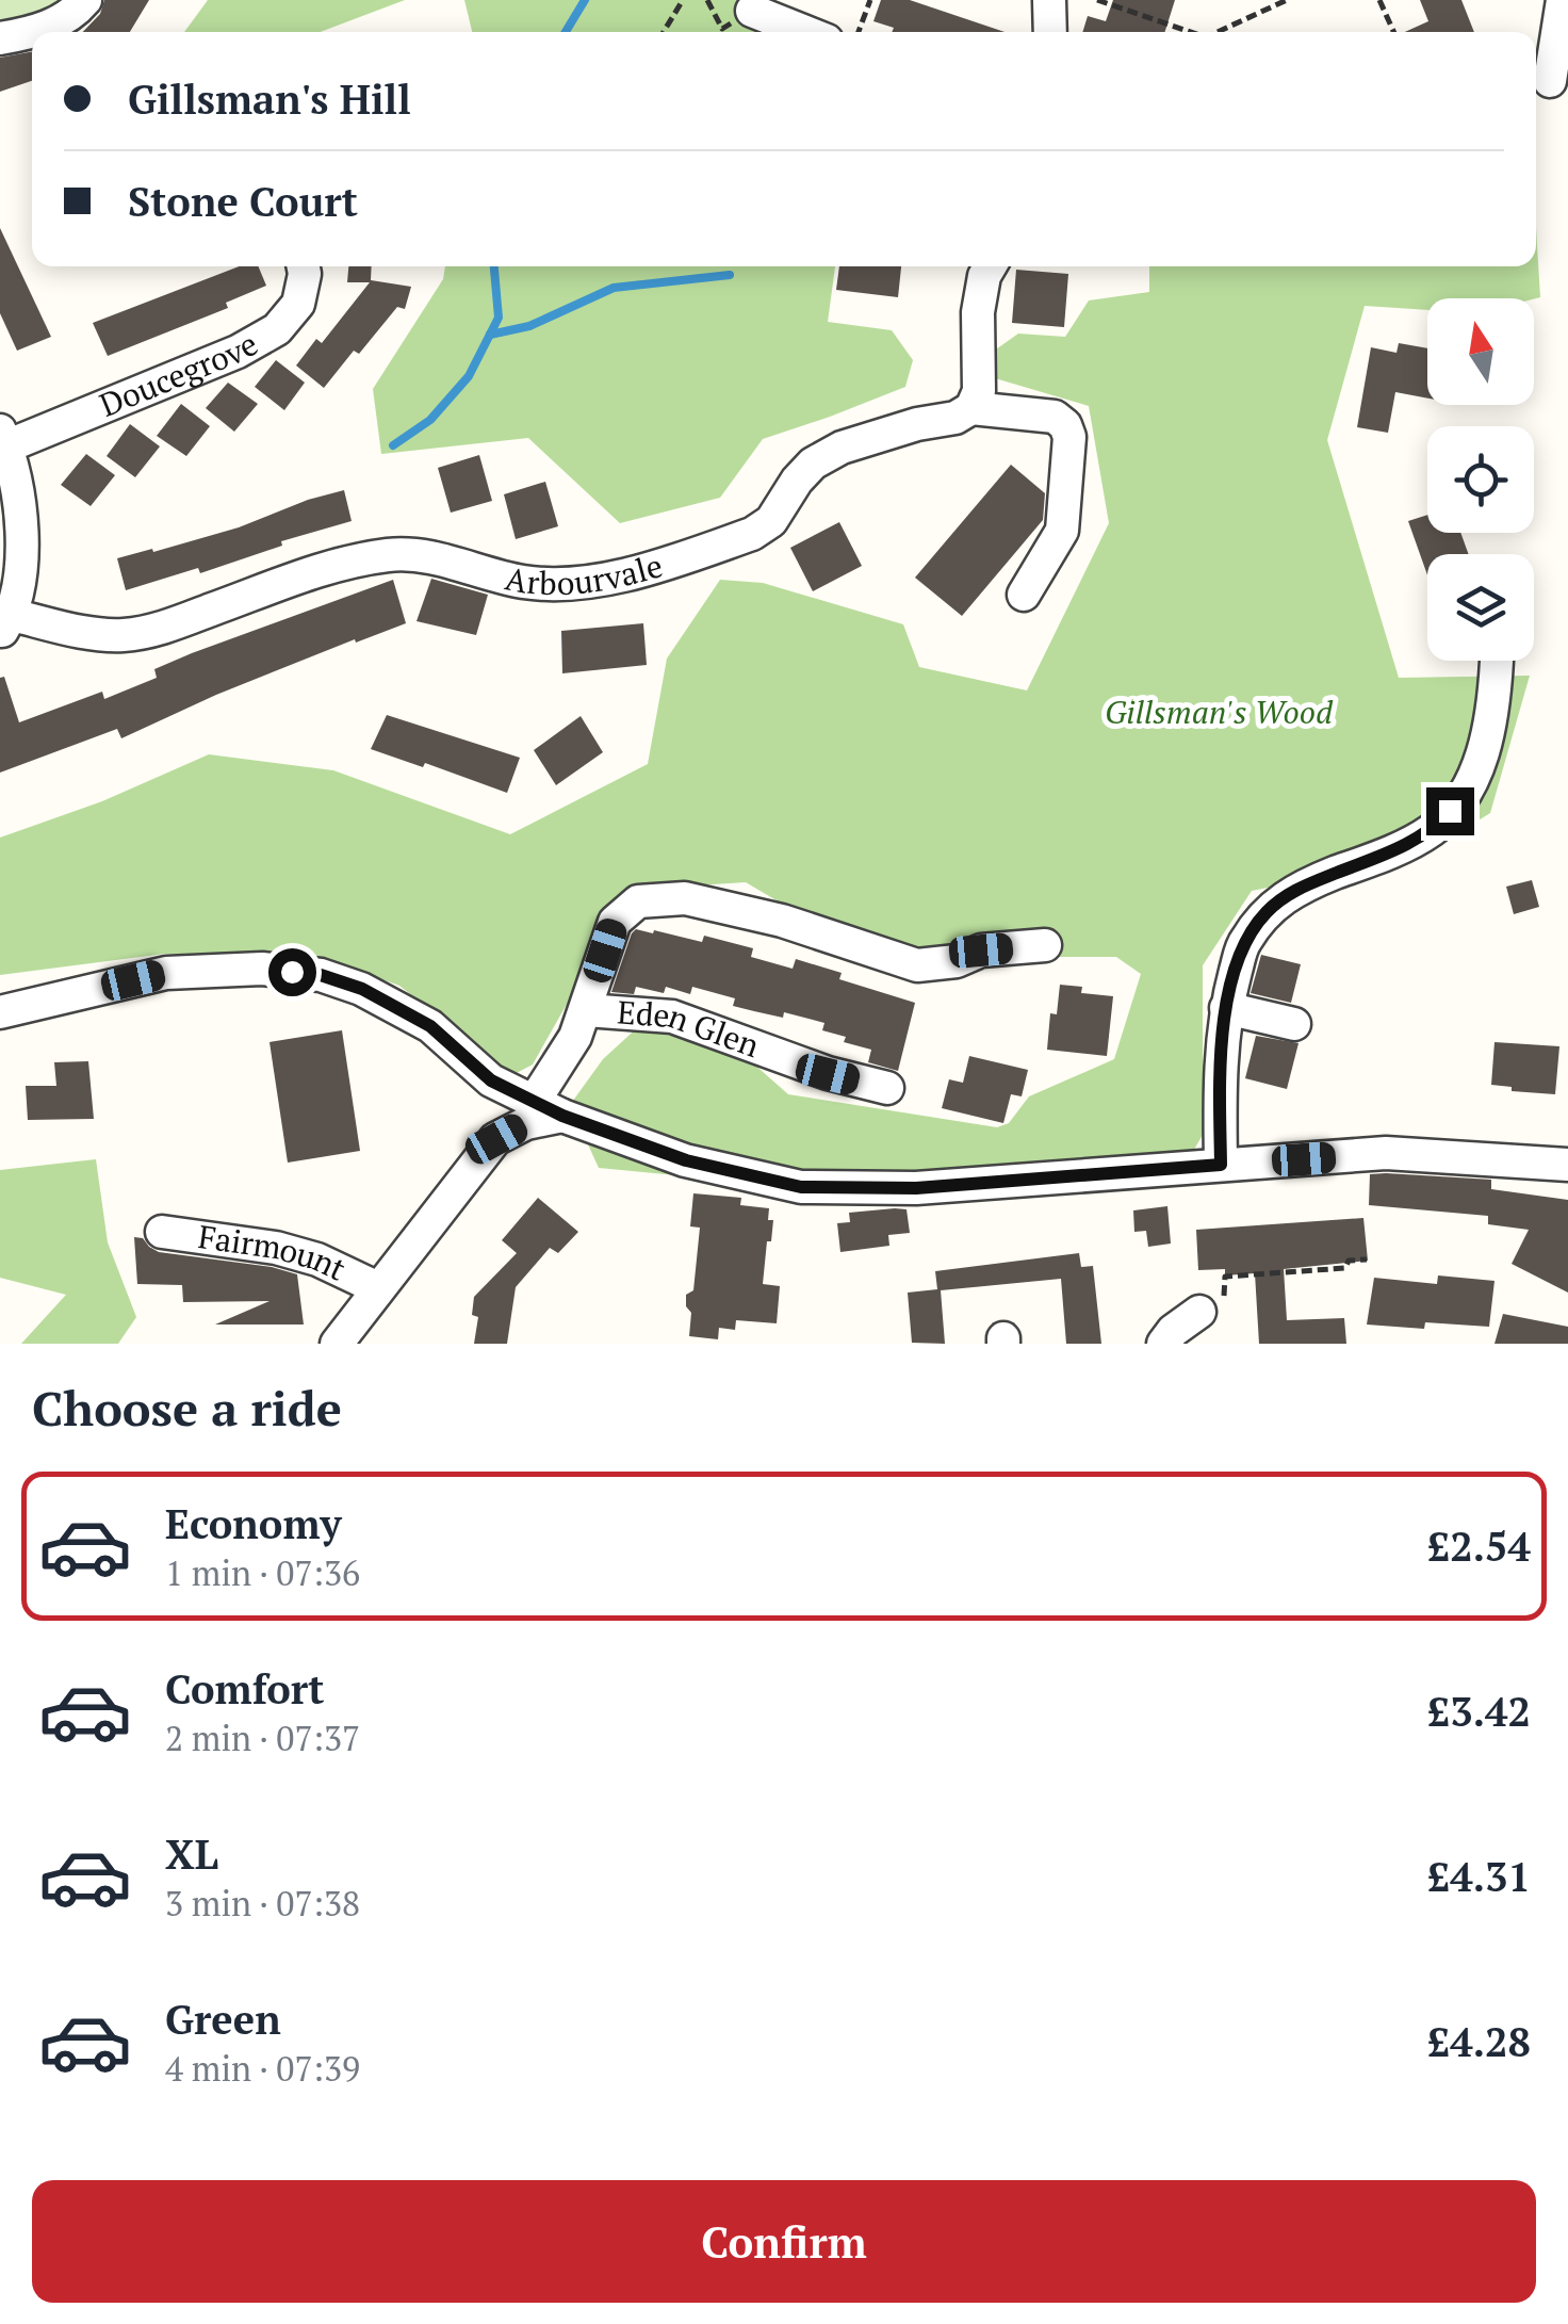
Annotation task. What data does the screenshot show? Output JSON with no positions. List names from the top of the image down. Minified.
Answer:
{"streets":{"street":["Doucegrove","Arbourvale","Eden Glen","Fairmount"]},"parks":["Gillsman's Wood"],"north":"top","page":{"banner":["Gillsman's Hill","Stone Court"],"heading":"Choose a ride","list":[{"name":"Economy","note":"1 min · 07:36","value":"£2.54"},{"name":"Comfort","note":"2 min · 07:37","value":"£3.42"},{"name":"XL","note":"3 min · 07:38","value":"£4.31"},{"name":"Green","note":"4 min · 07:39","value":"£4.28"}],"buttons":"Confirm"}}
